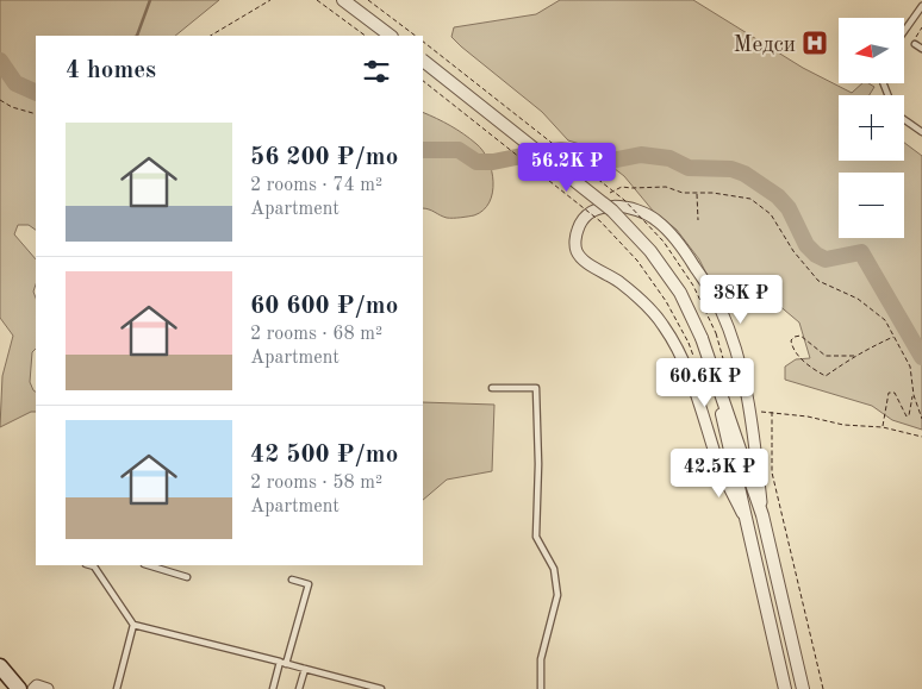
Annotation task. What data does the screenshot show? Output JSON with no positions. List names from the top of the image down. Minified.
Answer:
{"places":{"hospital":["Медси"]},"north":"left","page":{"map_buttons":["+","−"],"heading":"4 homes","list":[{"name":"56 200 ₽/mo","note":"2 rooms · 74 m² · Apartment"},{"name":"60 600 ₽/mo","note":"2 rooms · 68 m² · Apartment"},{"name":"42 500 ₽/mo","note":"2 rooms · 58 m² · Apartment"}],"price":["56.2K ₽","38K ₽","60.6K ₽","42.5K ₽"]}}
